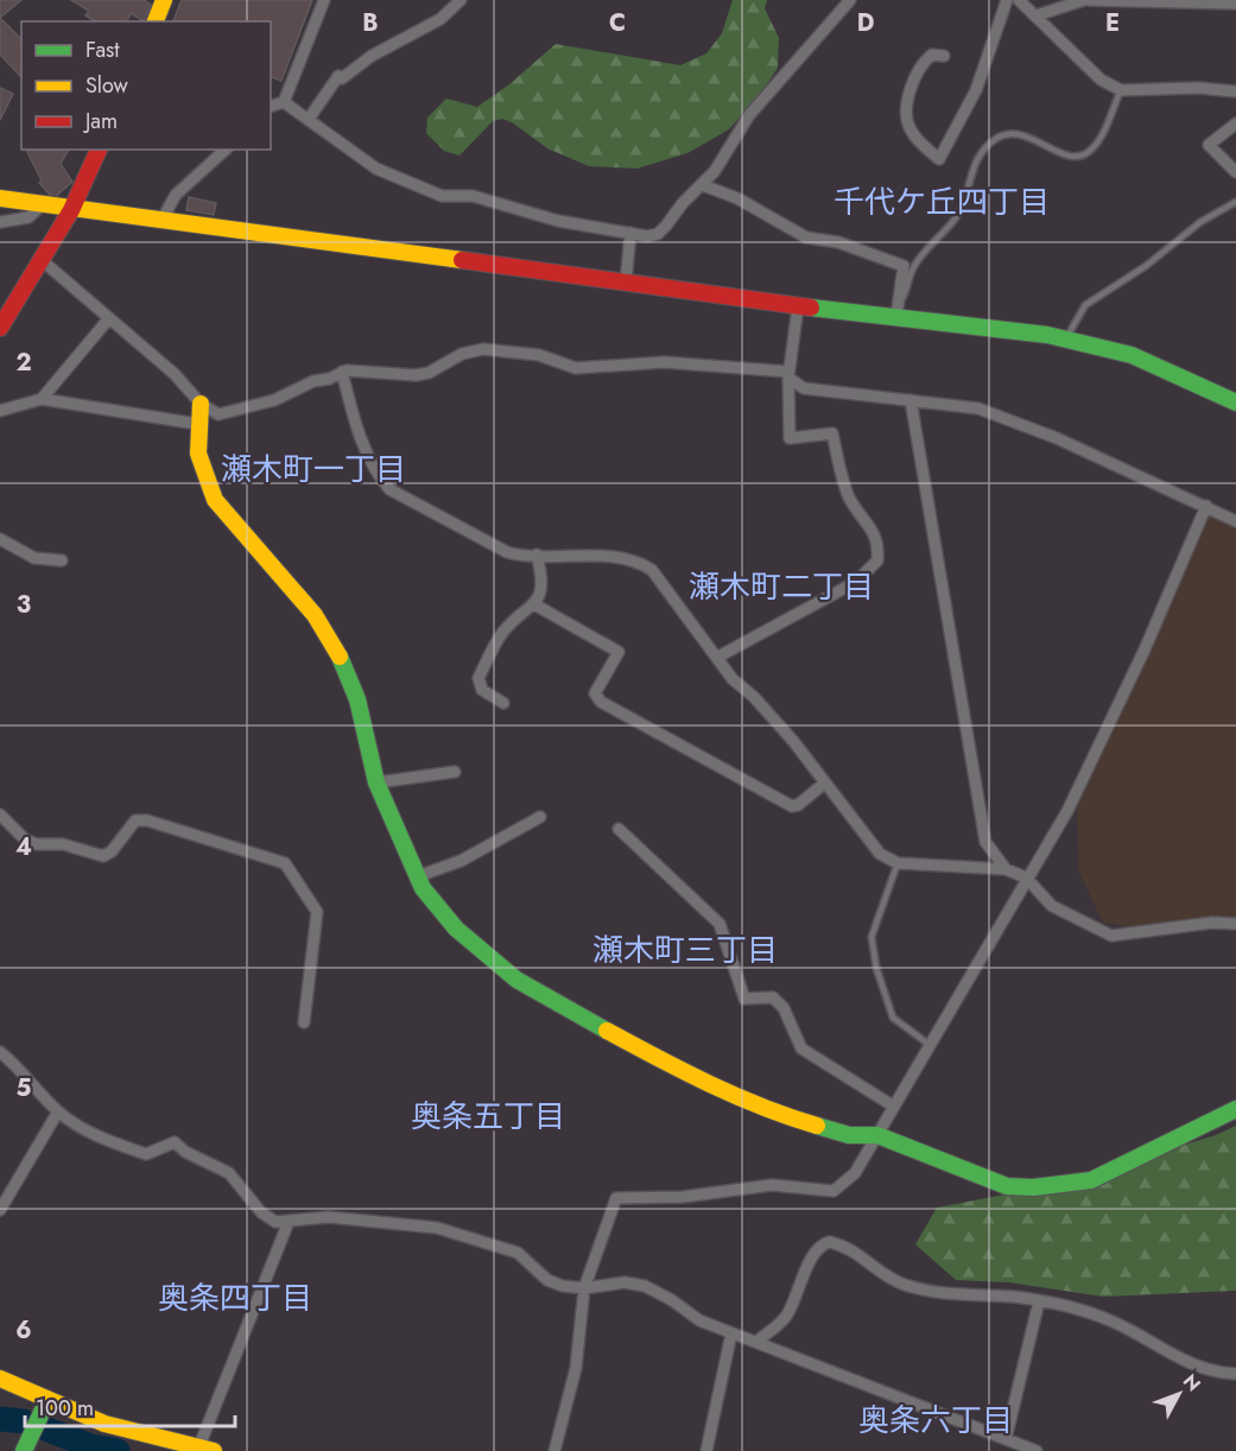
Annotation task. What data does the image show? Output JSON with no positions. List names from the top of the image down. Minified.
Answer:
{"districts":["千代ケ丘四丁目","瀬木町一丁目","瀬木町二丁目","瀬木町三丁目","奥条五丁目","奥条四丁目","奥条六丁目"],"legend":["Fast","Slow","Jam"],"scale_bar":"100 m","north":"top right","grid":{"columns":["B","C","D","E"],"rows":["2","3","4","5","6"]}}
